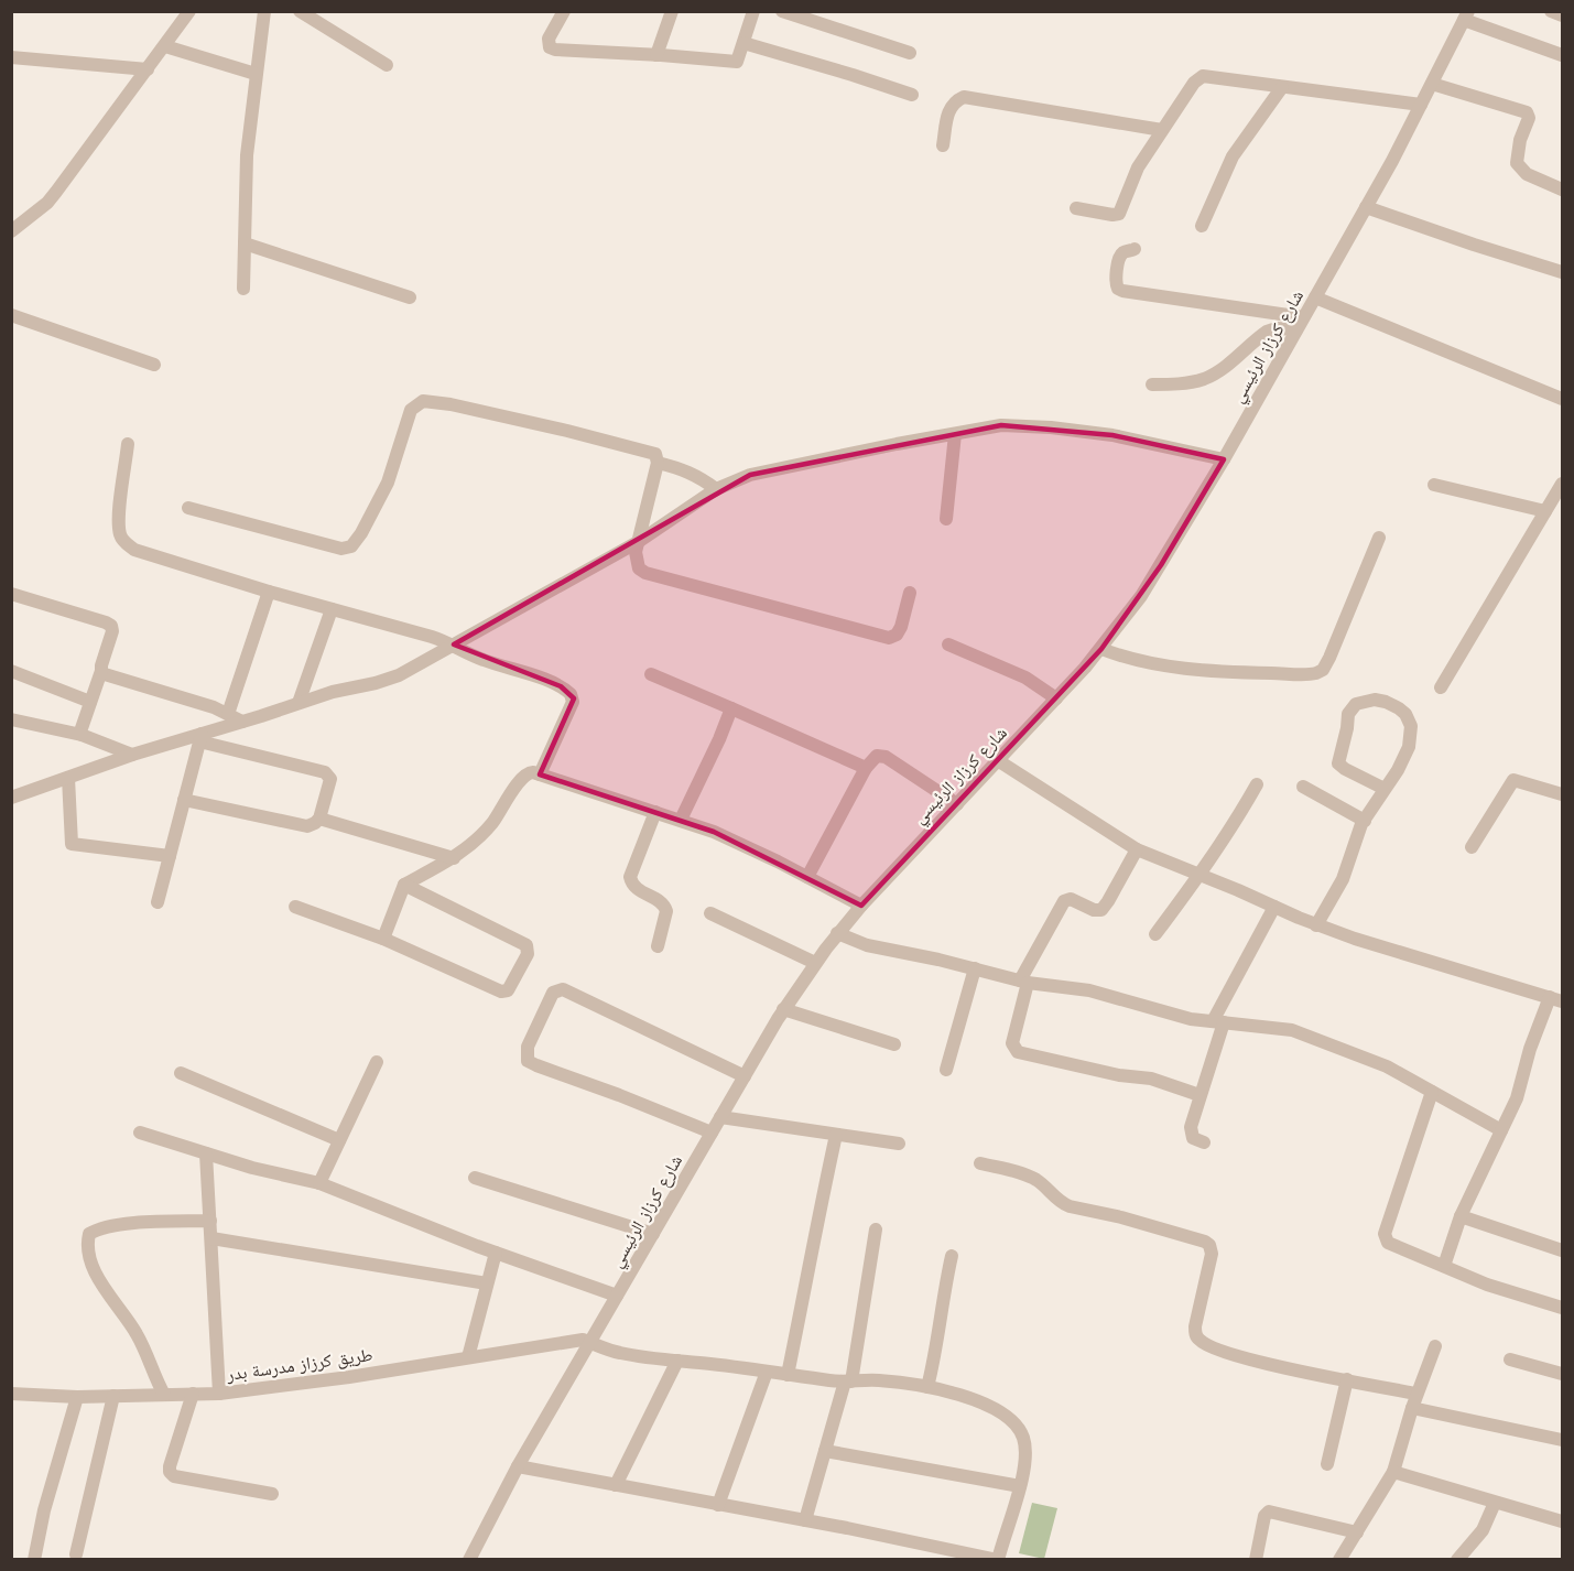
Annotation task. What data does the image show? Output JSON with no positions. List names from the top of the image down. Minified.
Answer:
{"streets":{"street":["شارع كرزاز الرئيسي","طريق كرزاز مدرسة بدر"]},"crossings":[["شارع كرزاز الرئيسي","طريق كرزاز مدرسة بدر"]]}
